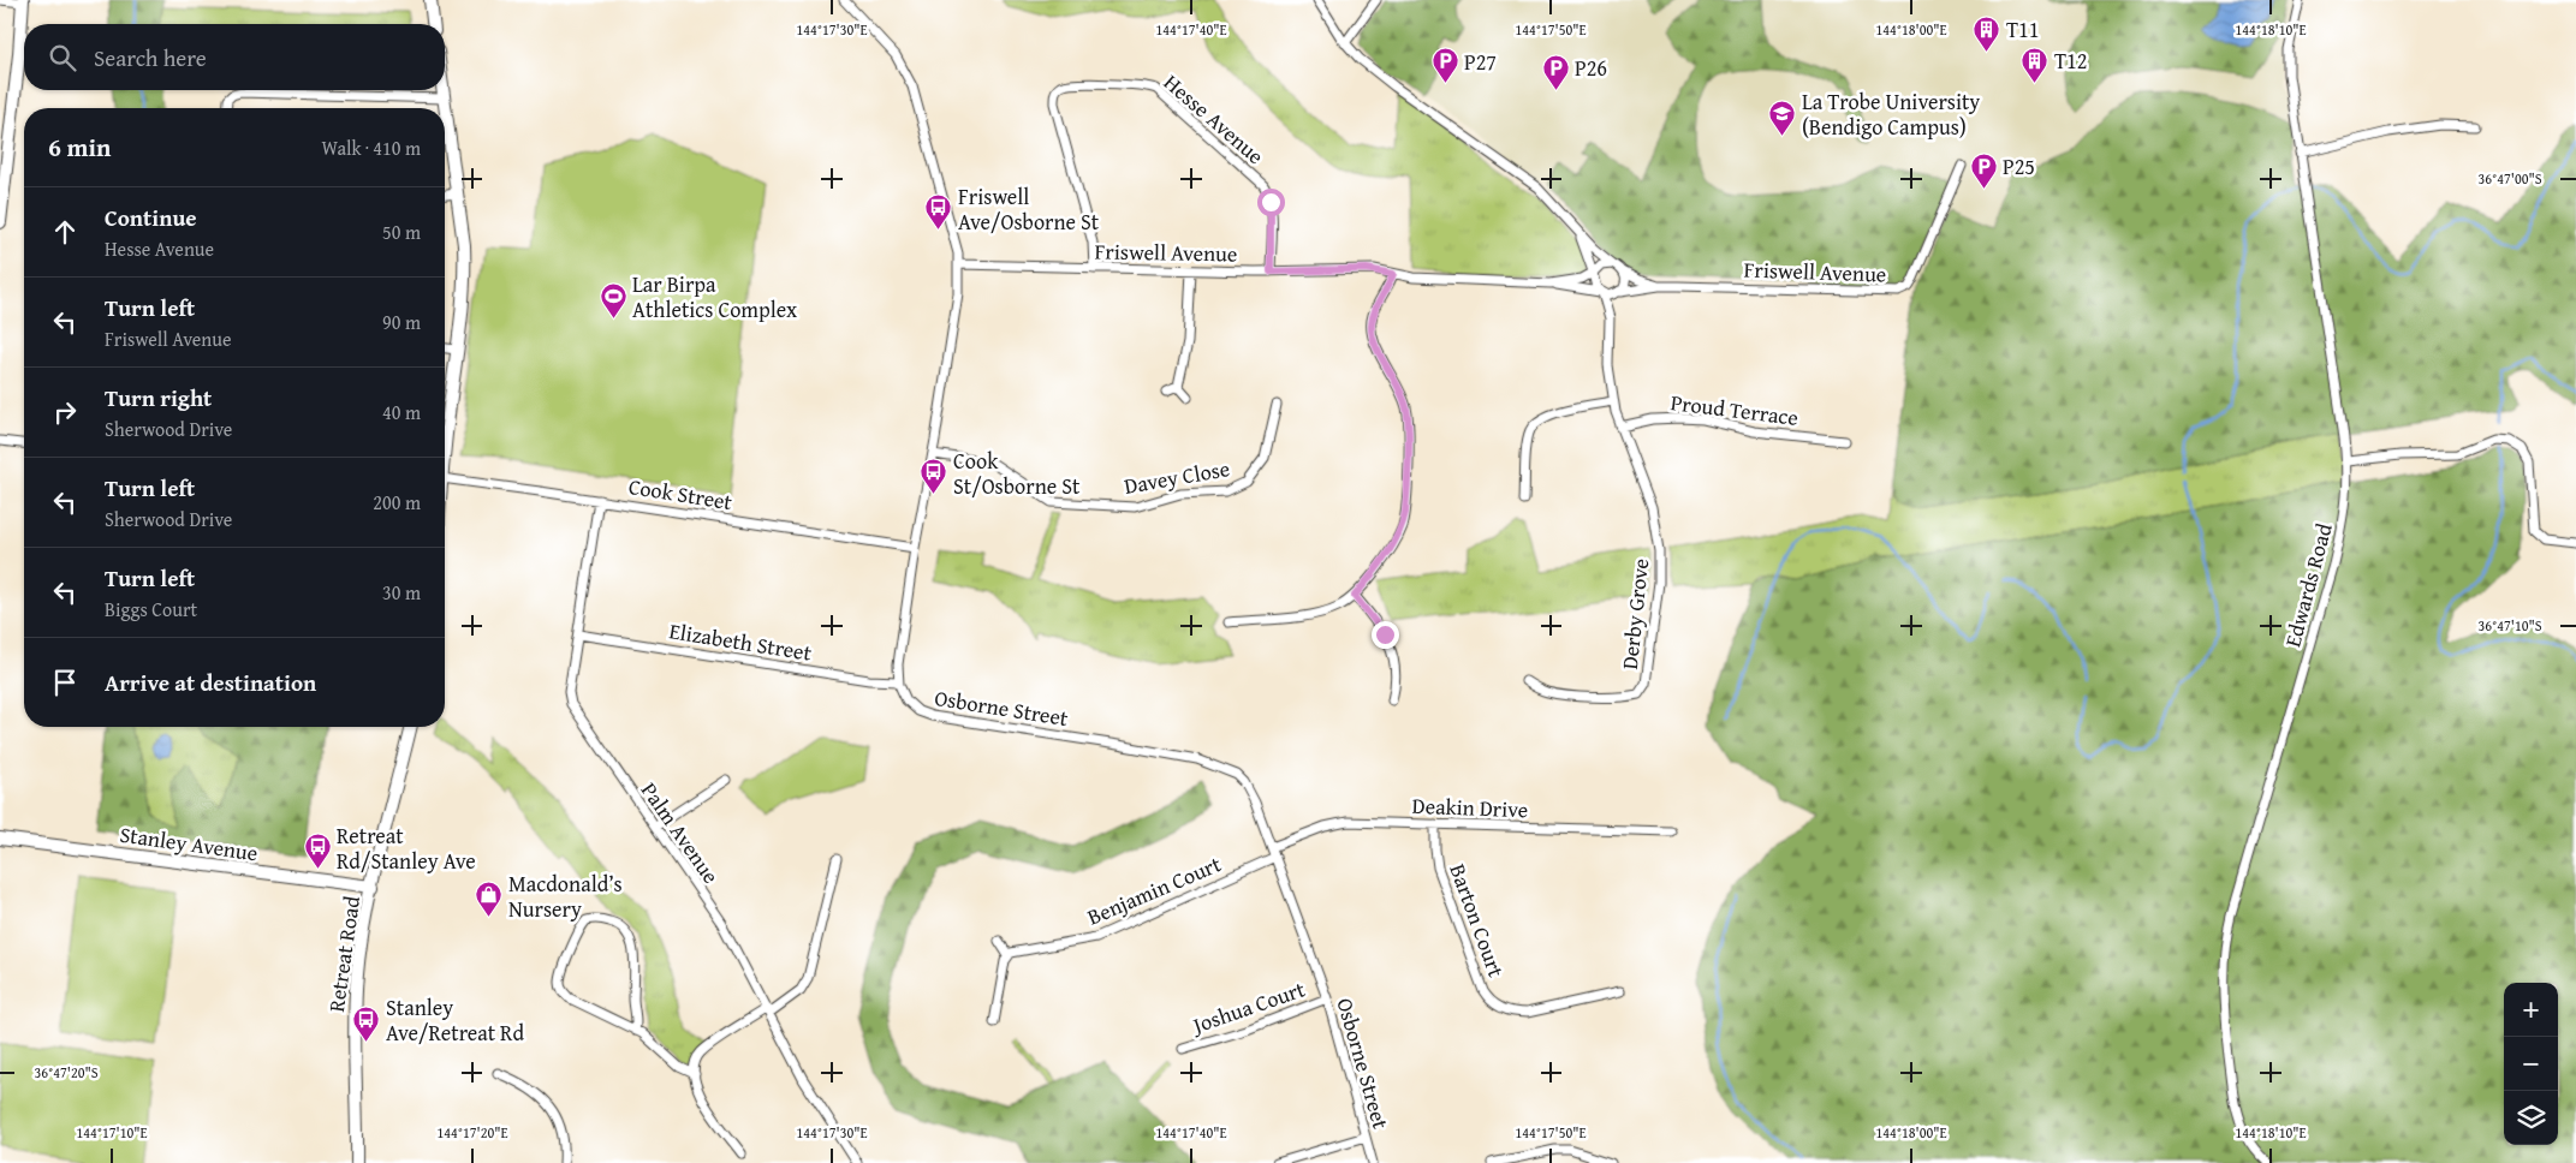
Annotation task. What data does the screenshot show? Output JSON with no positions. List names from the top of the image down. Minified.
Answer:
{"streets":{"street":["Hesse Avenue","Friswell Avenue","Proud Terrace","Davey Close","Cook Street","Edwards Road","Derby Grove","Elizabeth Street","Osborne Street","Deakin Drive","Palm Avenue","Stanley Avenue","Benjamin Court","Barton Court","Retreat Road","Joshua Court"]},"crossings":[["Hesse Avenue","Friswell Avenue"],["Friswell Avenue","Derby Grove"],["Proud Terrace","Derby Grove"],["Cook Street","Palm Avenue"],["Elizabeth Street","Osborne Street"],["Elizabeth Street","Palm Avenue"],["Osborne Street","Deakin Drive"],["Osborne Street","Benjamin Court"],["Osborne Street","Joshua Court"],["Deakin Drive","Barton Court"],["Stanley Avenue","Retreat Road"]],"places":{"building":["T11","T12"],"parking":["P27","P26","P25"],"school or university":["La Trobe University (Bendigo Campus)"],"bus stop":["Friswell Ave/Osborne St","Cook St/Osborne St","Retreat Rd/Stanley Ave","Stanley Ave/Retreat Rd"],"sports":["Lar Birpa Athletics Complex"],"shop":["Macdonald’s Nursery"]},"page":{"search":"Search here","heading":["6 min","Walk · 410 m"],"list":[["Continue","Hesse Avenue","50 m"],["Turn left","Friswell Avenue","90 m"],["Turn right","Sherwood Drive","40 m"],["Turn left","Sherwood Drive","200 m"],["Turn left","Biggs Court","30 m"],"Arrive at destination"],"map_buttons":["+","−"]},"coordinates":["144°17'30\"E","144°17'40\"E","144°17'50\"E","144°18'00\"E","144°18'10\"E","36°47'00\"S","36°47'10\"S","36°47'20\"S","144°17'10\"E","144°17'20\"E"]}
